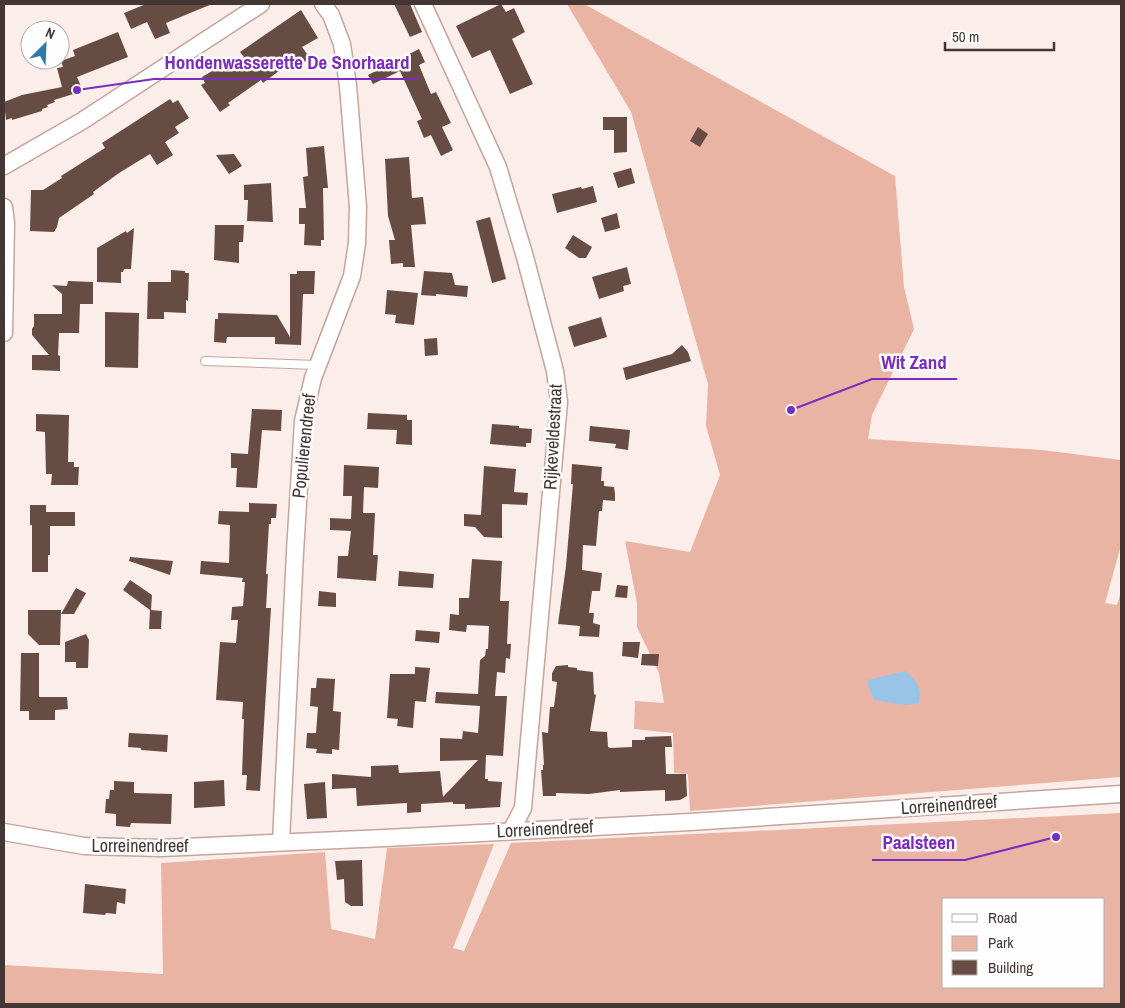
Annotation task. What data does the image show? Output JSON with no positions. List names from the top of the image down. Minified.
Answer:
{"streets":{"street":["Rijkeveldestraat","Populierendreef","Lorreinendreef"]},"crossings":[["Rijkeveldestraat","Lorreinendreef"],["Populierendreef","Lorreinendreef"]],"places":["Hondenwasserette De Snorhaard","Wit Zand","Paalsteen"],"legend":["Road","Park","Building"],"scale_bar":"50 m","north":"top right"}
